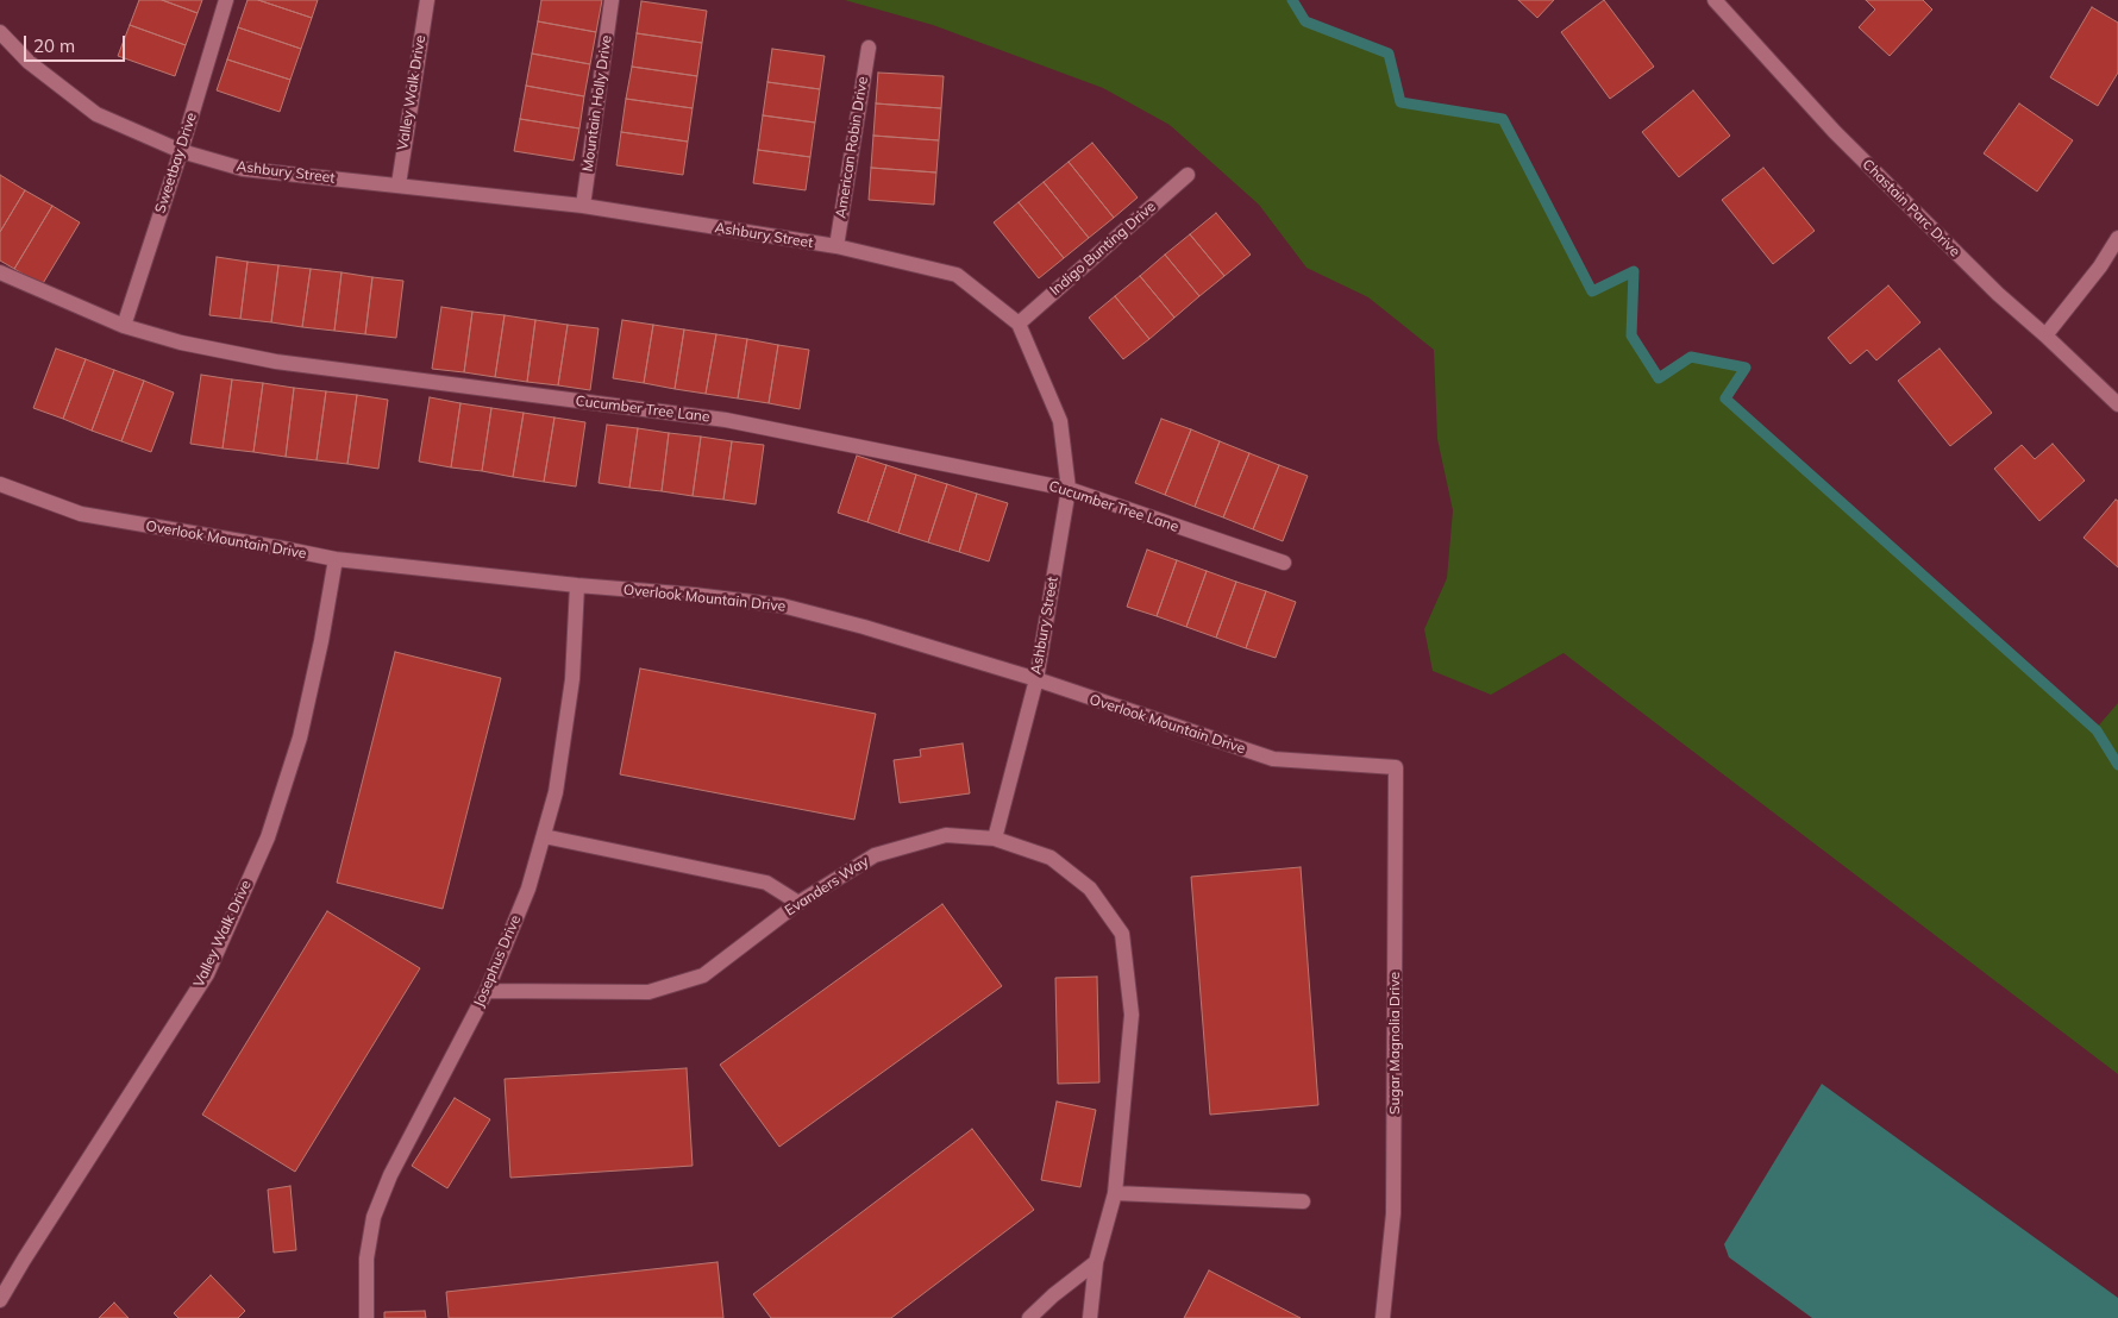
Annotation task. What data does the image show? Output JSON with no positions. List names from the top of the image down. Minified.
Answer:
{"streets":{"street":["Valley Walk Drive","Mountain Holly Drive","American Robin Drive","Sweetbay Drive","Ashbury Street","Chastain Parc Drive","Indigo Bunting Drive","Cucumber Tree Lane","Overlook Mountain Drive","Evanders Way","Josephus Drive","Sugar Magnolia Drive"]},"crossings":[["Valley Walk Drive","Ashbury Street"],["Valley Walk Drive","Overlook Mountain Drive"],["Mountain Holly Drive","Ashbury Street"],["American Robin Drive","Ashbury Street"],["Sweetbay Drive","Ashbury Street"],["Sweetbay Drive","Cucumber Tree Lane"],["Ashbury Street","Indigo Bunting Drive"],["Ashbury Street","Cucumber Tree Lane"],["Ashbury Street","Overlook Mountain Drive"],["Ashbury Street","Evanders Way"],["Overlook Mountain Drive","Josephus Drive"],["Overlook Mountain Drive","Sugar Magnolia Drive"],["Evanders Way","Josephus Drive"]],"scale_bar":"20 m"}
